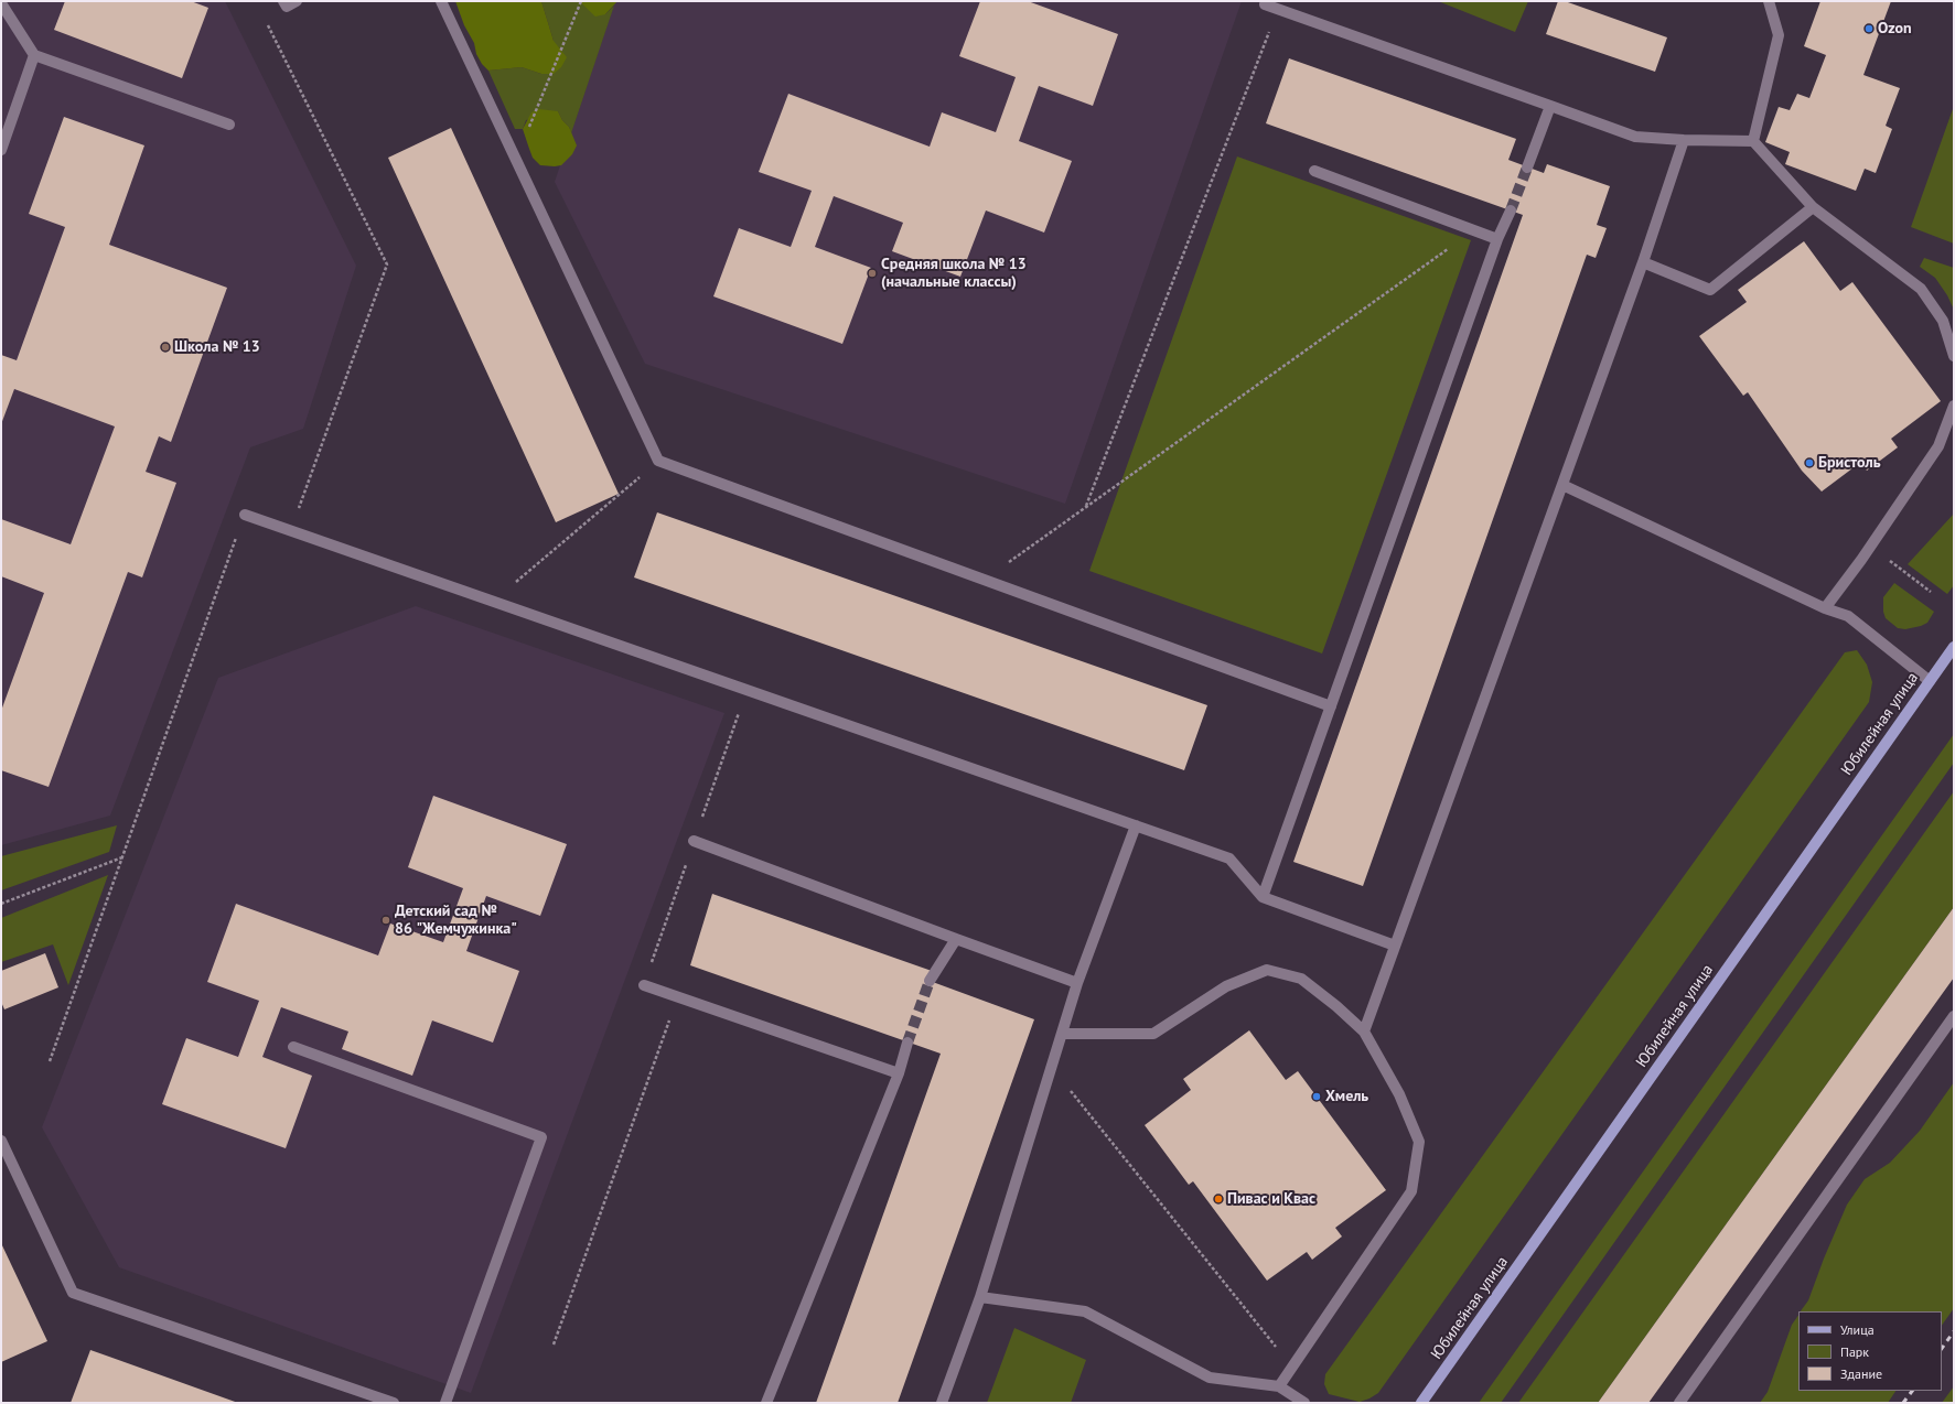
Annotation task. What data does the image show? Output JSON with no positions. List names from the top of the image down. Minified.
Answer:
{"streets":{"main road":["Юбилейная улица"]},"places":["Ozon","Средняя школа № 13 (начальные классы)","Школа № 13","Бристоль","Детский сад № 86 \"Жемчужинка\"","Хмель","Пивас и Квас"],"legend":["Улица","Парк","Здание"]}
